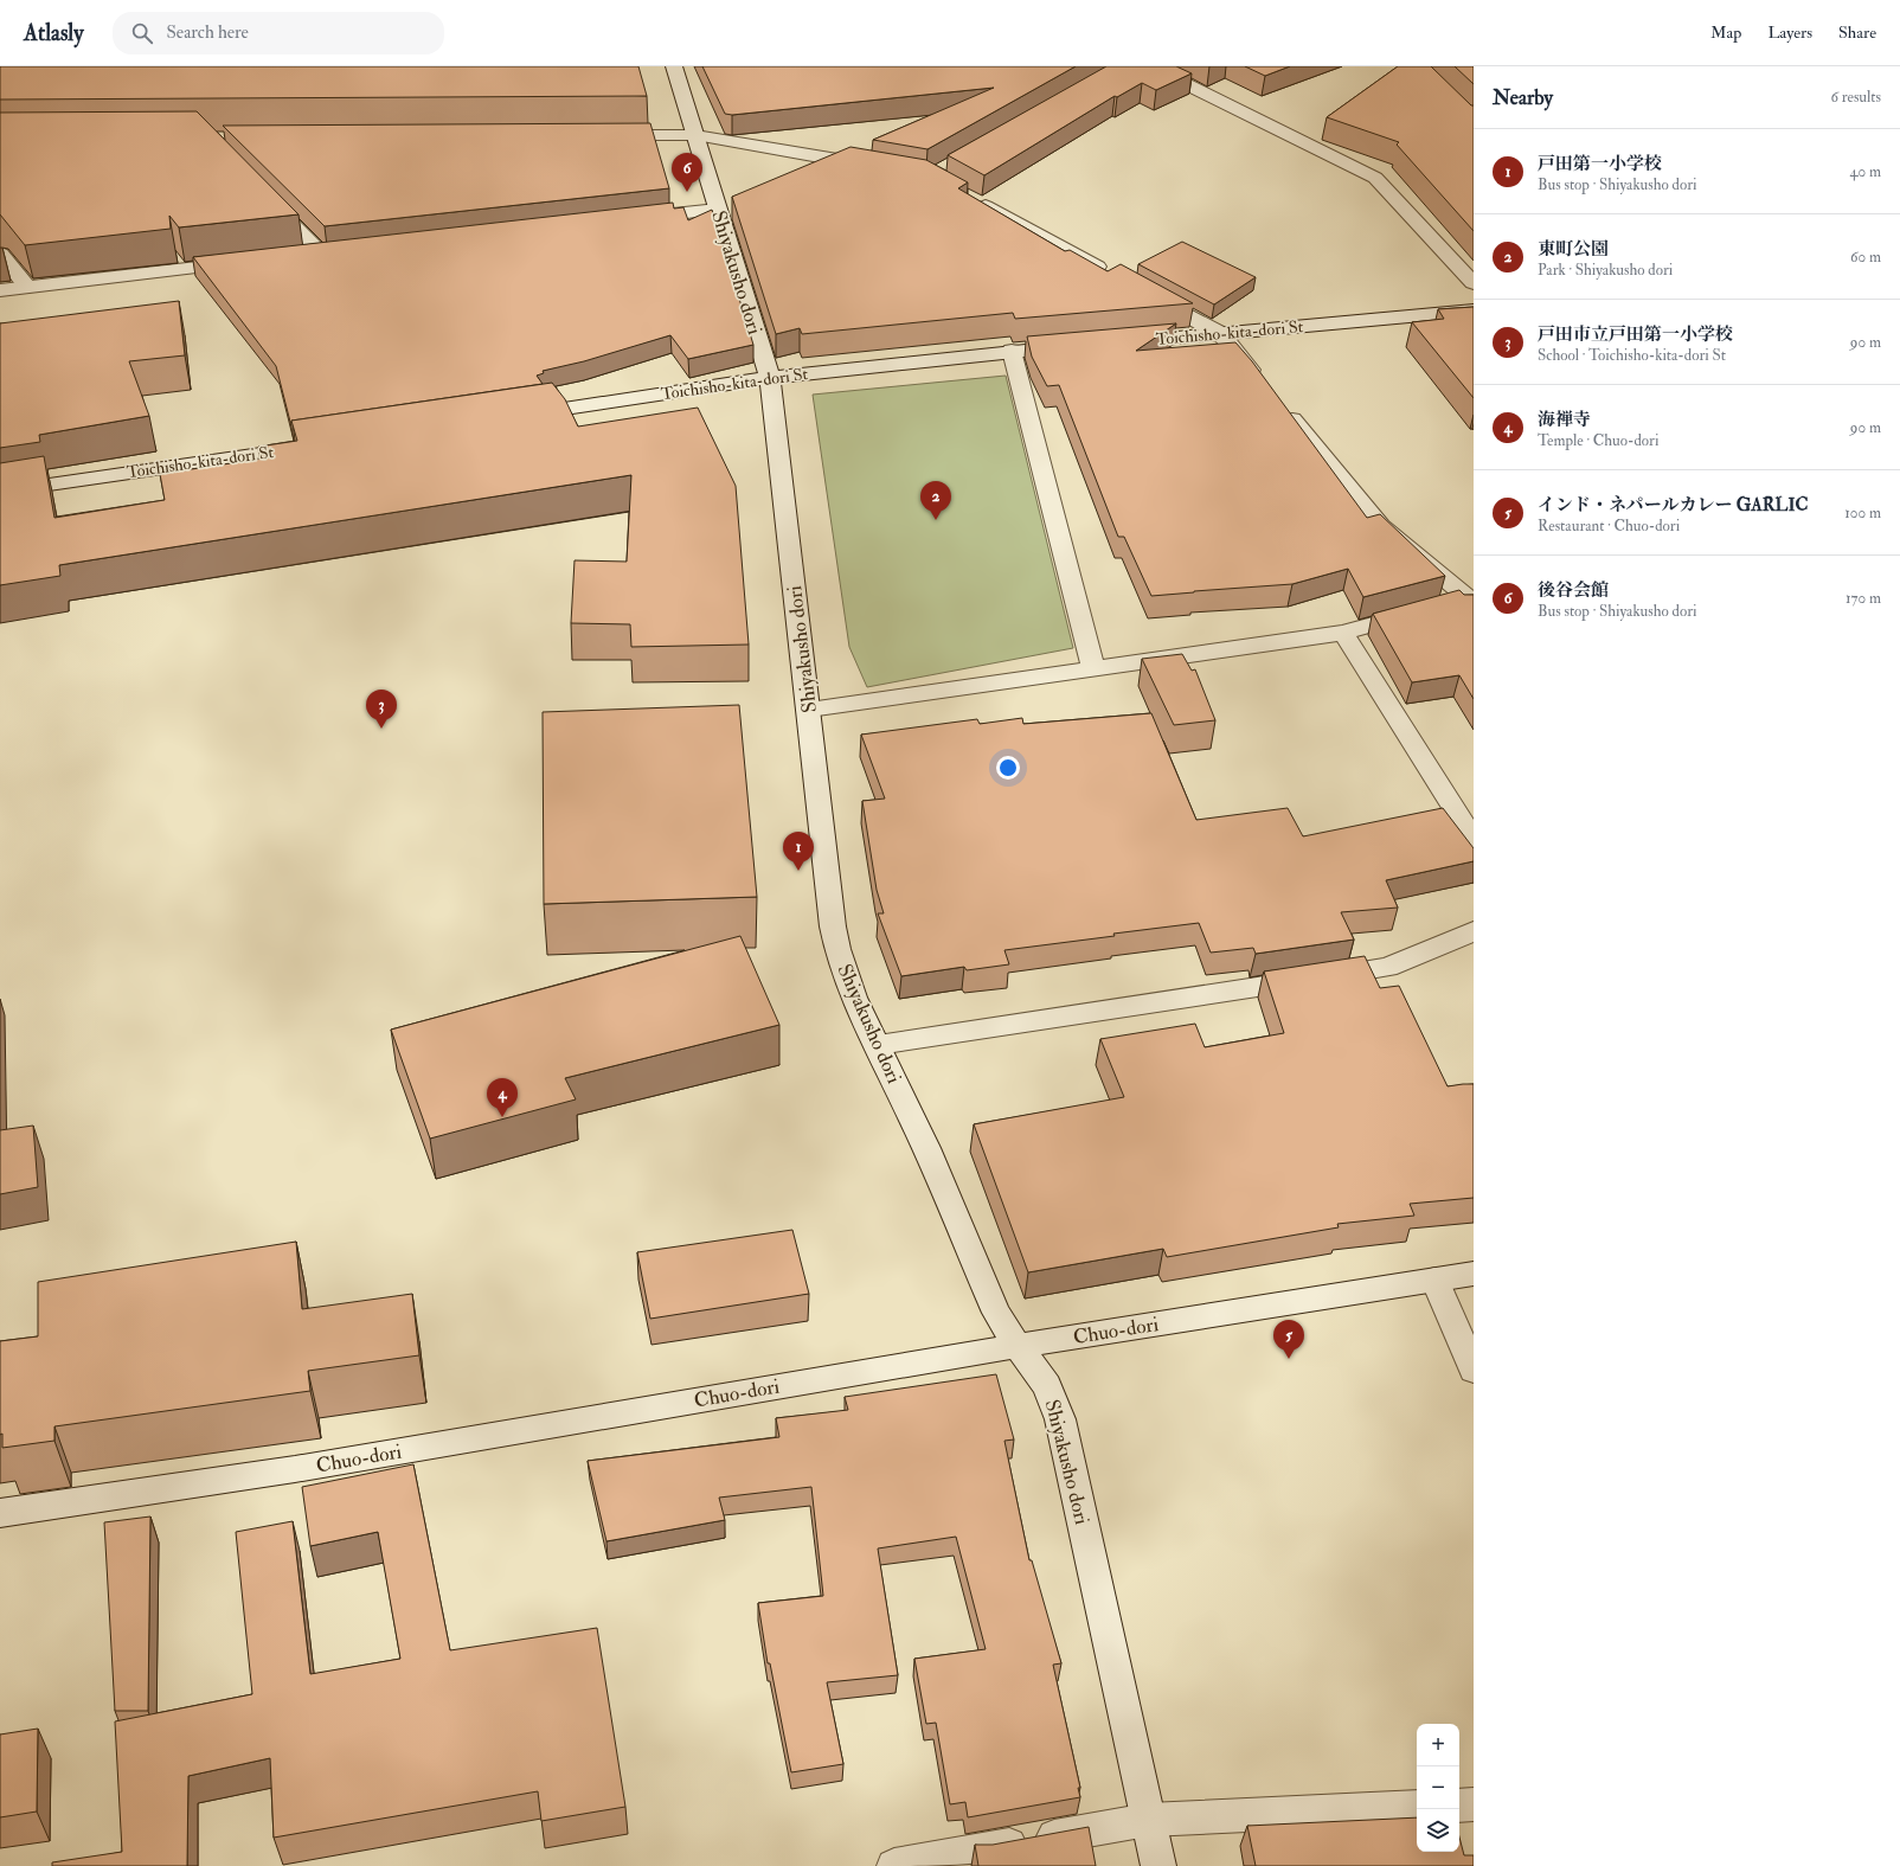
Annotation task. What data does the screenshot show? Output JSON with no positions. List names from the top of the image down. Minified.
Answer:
{"streets":{"street":["Shiyakusho dori","Toichisho-kita-dori St","Chuo-dori"]},"crossings":[["Shiyakusho dori","Toichisho-kita-dori St"],["Shiyakusho dori","Chuo-dori"]],"page":{"header":"Atlasly","search":"Search here","nav":["Map","Layers","Share"],"heading":["Nearby","6 results"],"list":[{"mark":"1","name":"戸田第一小学校","note":"Bus stop · Shiyakusho dori","value":"40 m"},{"mark":"2","name":"東町公園","note":"Park · Shiyakusho dori","value":"60 m"},{"mark":"3","name":"戸田市立戸田第一小学校","note":"School · Toichisho-kita-dori St","value":"90 m"},{"mark":"4","name":"海禅寺","note":"Temple · Chuo-dori","value":"90 m"},{"mark":"5","name":"インド・ネパールカレー GARLIC","note":"Restaurant · Chuo-dori","value":"100 m"},{"mark":"6","name":"後谷会館","note":"Bus stop · Shiyakusho dori","value":"170 m"}],"pins":["6","2","3","1","4","5"],"map_buttons":["+","−"]}}
